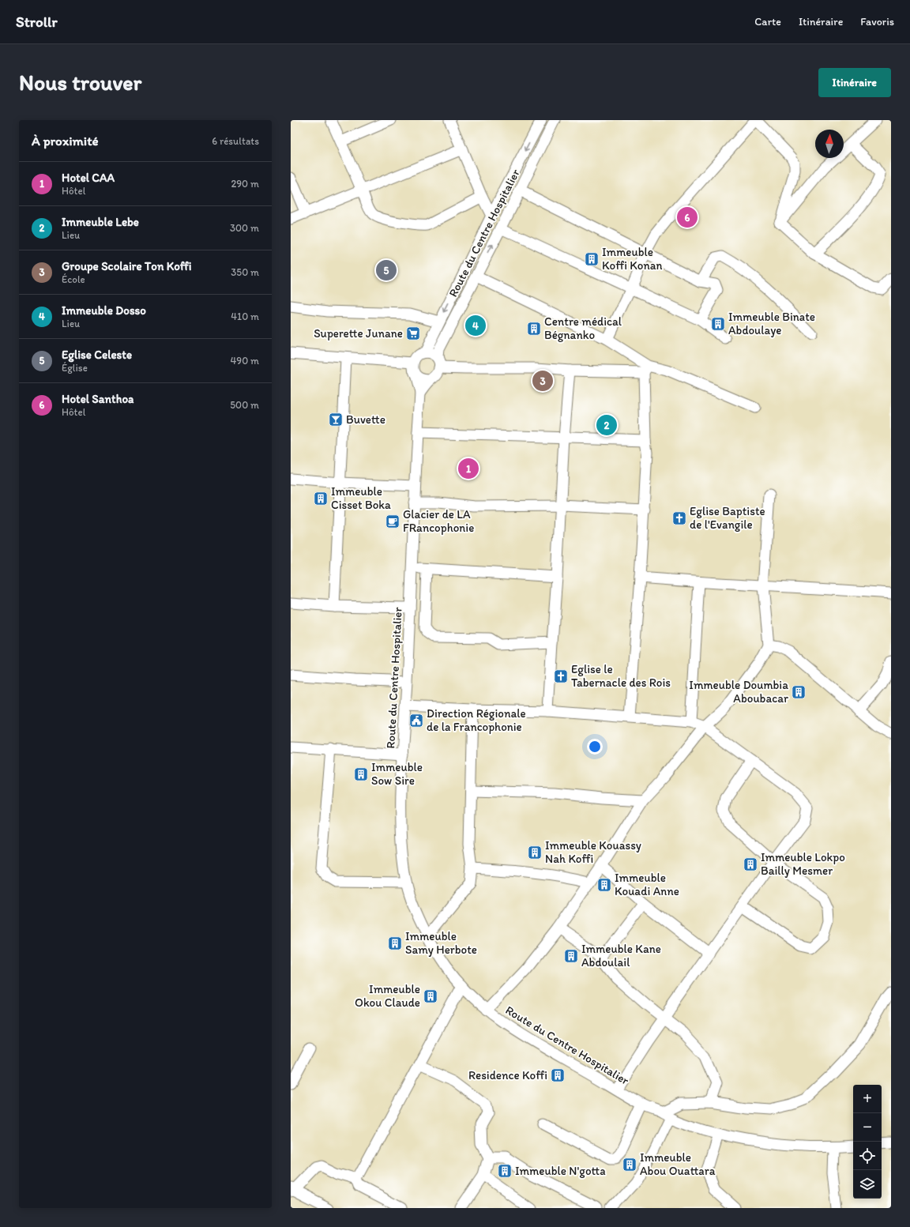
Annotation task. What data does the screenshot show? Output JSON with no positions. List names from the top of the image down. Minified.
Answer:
{"streets":{"street":["Route du Centre Hospitalier"]},"places":{"building":["Immeuble Koffi Konan","Immeuble Binate Abdoulaye","Centre médical Bégnanko","Immeuble Cisset Boka","Immeuble Doumbia Aboubacar","Immeuble Sow Sire","Immeuble Kouassy Nah Koffi","Immeuble Lokpo Bailly Mesmer","Immeuble Kouadi Anne","Immeuble Samy Herbote","Immeuble Kane Abdoulail","Immeuble Okou Claude","Residence Koffi","Immeuble Abou Ouattara","Immeuble N'gotta"],"supermarket":["Superette Junane"],"bar":["Buvette"],"church":["Eglise Baptiste de l'Evangile","Eglise le Tabernacle des Rois"],"cafe":["Glacier de LA FRancophonie"],"public building":["Direction Régionale de la Francophonie"]},"north":"top","page":{"header":"Strollr","nav":["Carte","Itinéraire","Favoris"],"buttons":"Itinéraire","title":"Nous trouver","heading":["À proximité","6 résultats"],"list":[{"mark":"1","name":"Hotel CAA","note":"Hôtel","value":"290 m"},{"mark":"2","name":"Immeuble Lebe","note":"Lieu","value":"300 m"},{"mark":"3","name":"Groupe Scolaire Ton Koffi","note":"École","value":"350 m"},{"mark":"4","name":"Immeuble Dosso","note":"Lieu","value":"410 m"},{"mark":"5","name":"Eglise Celeste","note":"Église","value":"490 m"},{"mark":"6","name":"Hotel Santhoa","note":"Hôtel","value":"500 m"}],"pins":["6","5","4","3","2","1"],"map_buttons":["+","−"]}}
